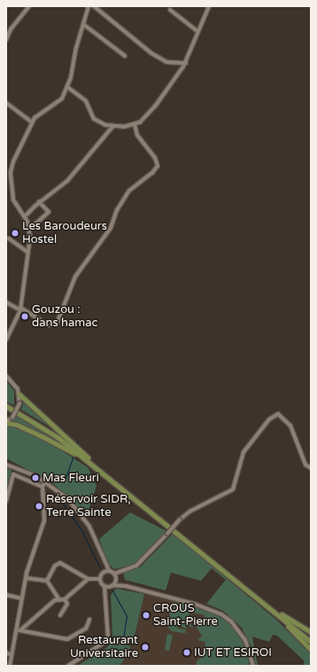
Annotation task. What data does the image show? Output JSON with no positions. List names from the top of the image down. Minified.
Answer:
{"places":["Les Baroudeurs Hostel","Gouzou : dans hamac","Mas Fleuri","Réservoir SIDR, Terre Sainte","CROUS Saint-Pierre","Restaurant Universitaire","IUT ET ESIROI"]}
